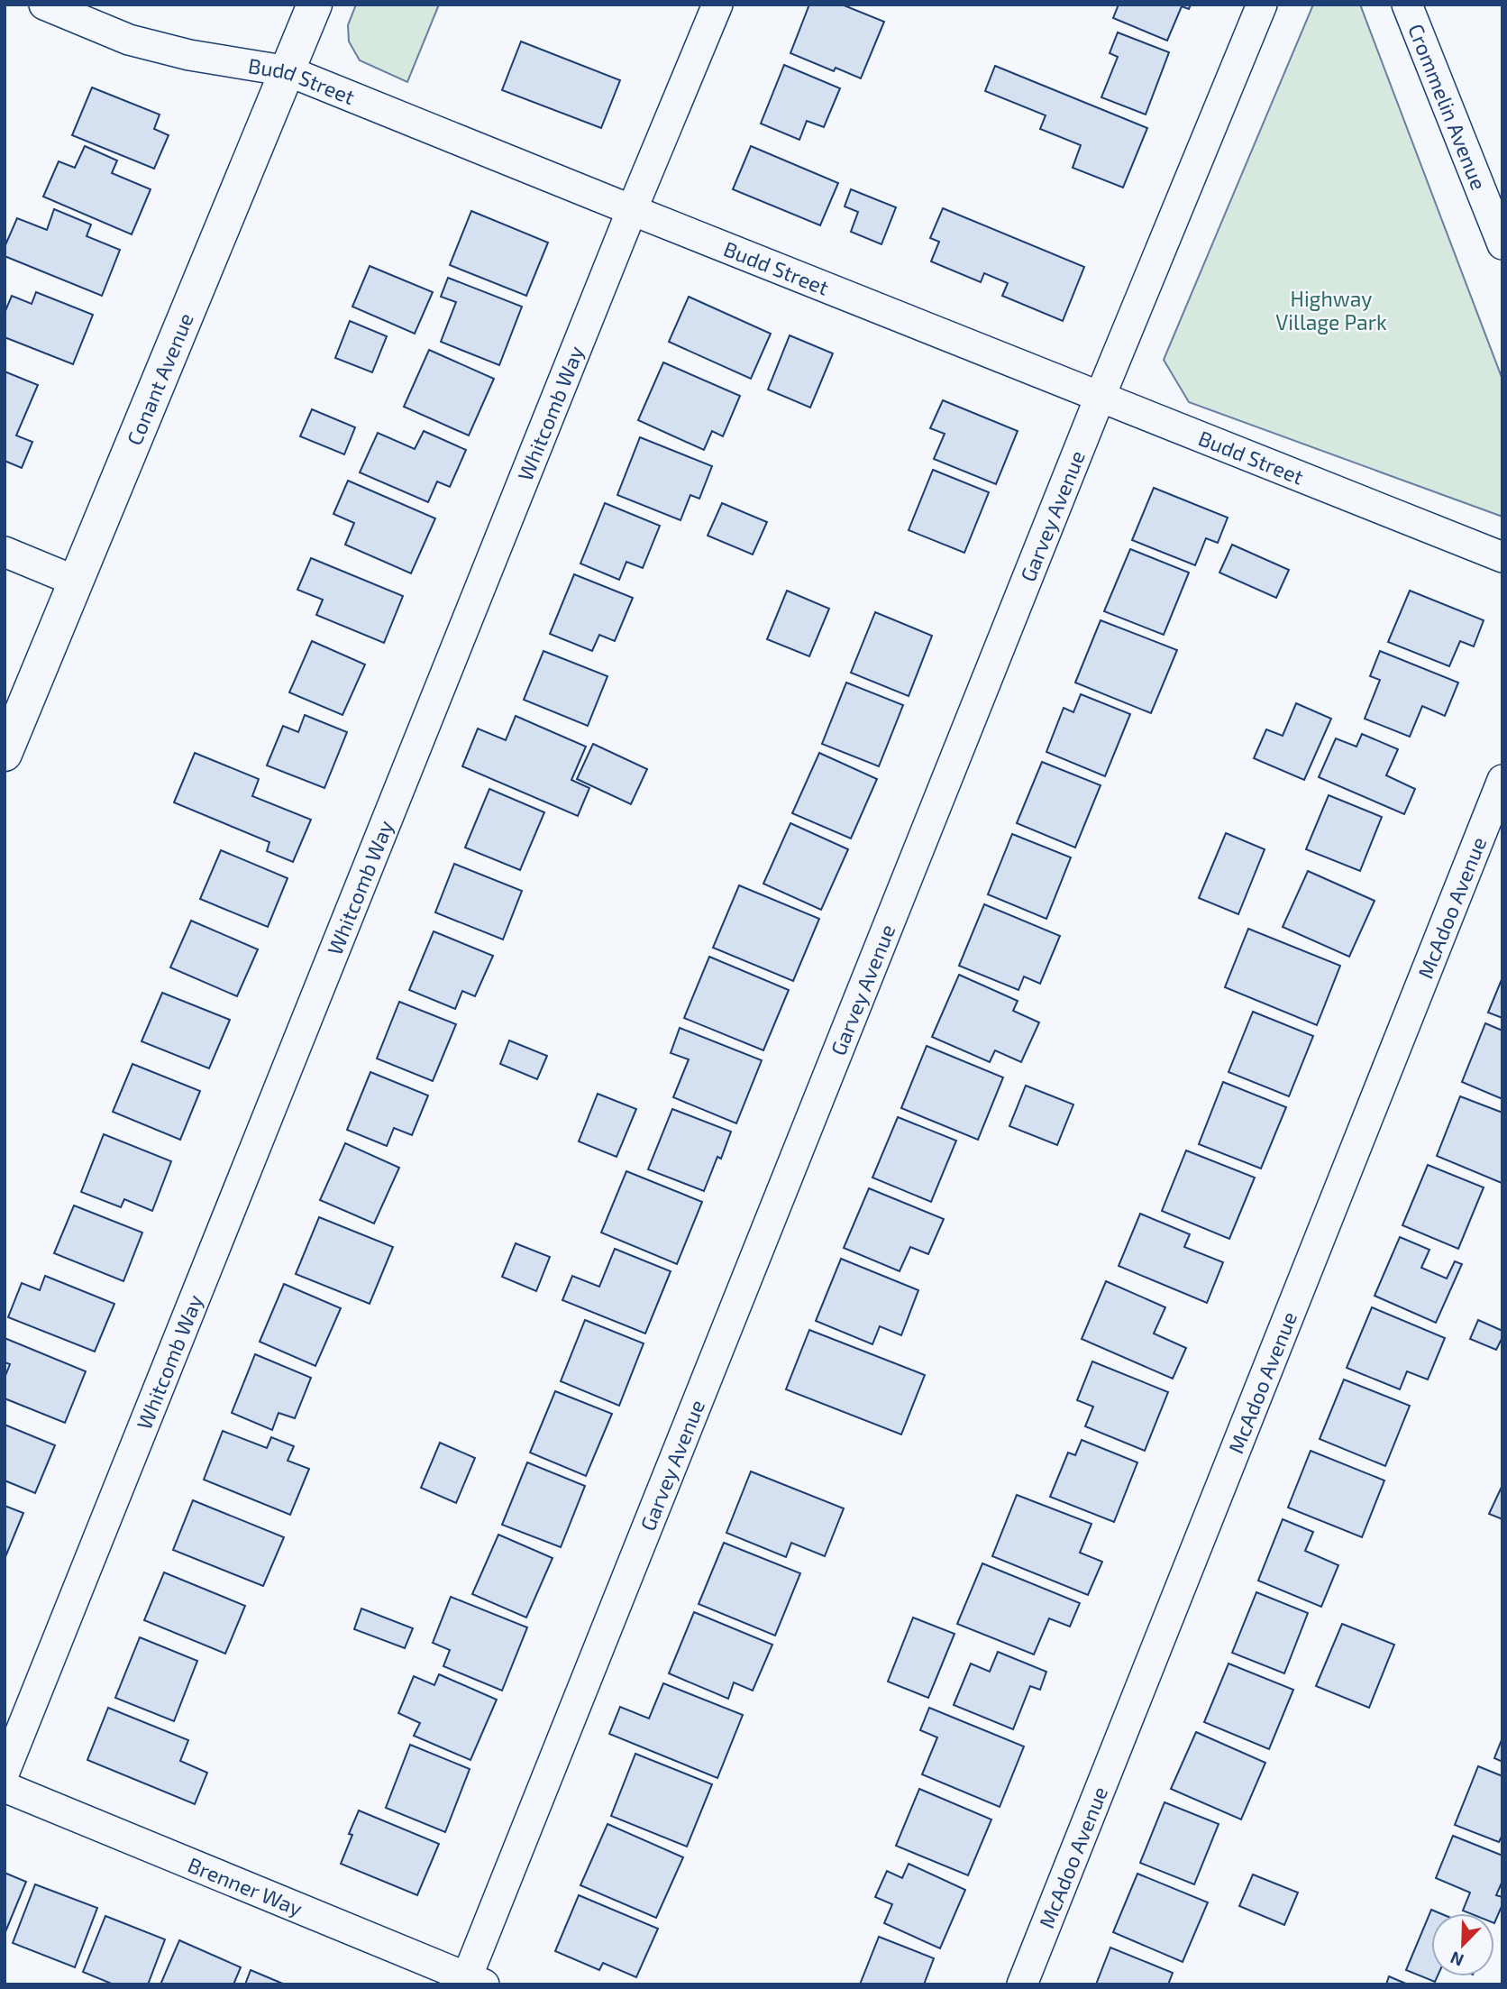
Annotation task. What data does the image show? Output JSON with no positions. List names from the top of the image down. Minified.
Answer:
{"streets":{"street":["Budd Street","Crommelin Avenue","Conant Avenue","Whitcomb Way","Garvey Avenue","McAdoo Avenue","Brenner Way"]},"crossings":[["Budd Street","Conant Avenue"],["Budd Street","Whitcomb Way"],["Budd Street","Garvey Avenue"],["Garvey Avenue","Brenner Way"]],"parks":["Highway Village Park"],"north":"bottom left"}
